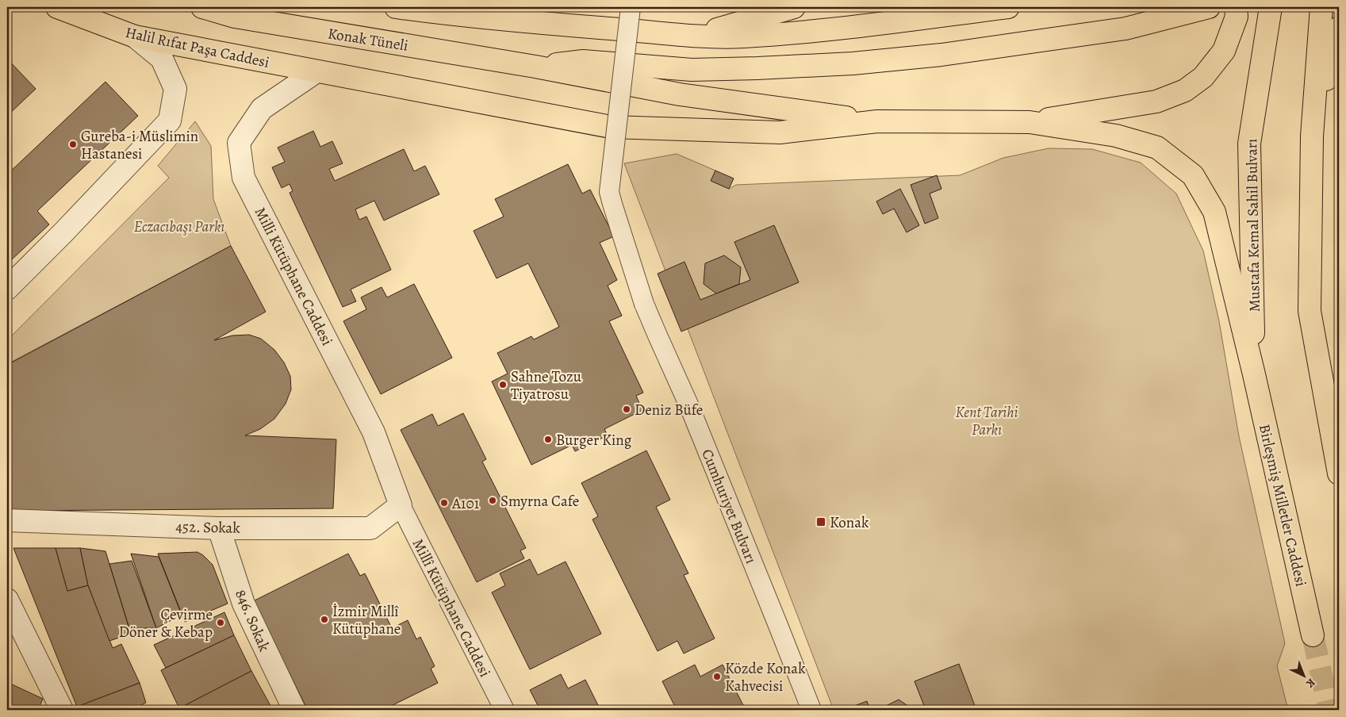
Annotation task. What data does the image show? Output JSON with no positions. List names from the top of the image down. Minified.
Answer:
{"streets":{"main road":["Konak Tüneli","Halil Rıfat Paşa Caddesi","Mustafa Kemal Sahil Bulvarı","Birleşmiş Milletler Caddesi"],"street":["Milli Kütüphane Caddesi","Cumhuriyet Bulvarı","452. Sokak","Millî Kütüphane Caddesi","846. Sokak"]},"crossings":[["Halil Rıfat Paşa Caddesi","Milli Kütüphane Caddesi"],["Mustafa Kemal Sahil Bulvarı","Birleşmiş Milletler Caddesi"],["Milli Kütüphane Caddesi","452. Sokak"],["Milli Kütüphane Caddesi","Millî Kütüphane Caddesi"],["452. Sokak","Millî Kütüphane Caddesi"],["452. Sokak","846. Sokak"]],"parks":["Eczacıbaşı Parkı","Kent Tarihi Parkı"],"places":{"other":["Gureba-i Müslimin Hastanesi","Sahne Tozu Tiyatrosu","Deniz Büfe","Burger King","Smyrna Cafe","A101","İzmir Millî Kütüphane","Çevirme Döner & Kebap","Közde Konak Kahvecisi"],"transit":["Konak"]},"north":"bottom right"}
